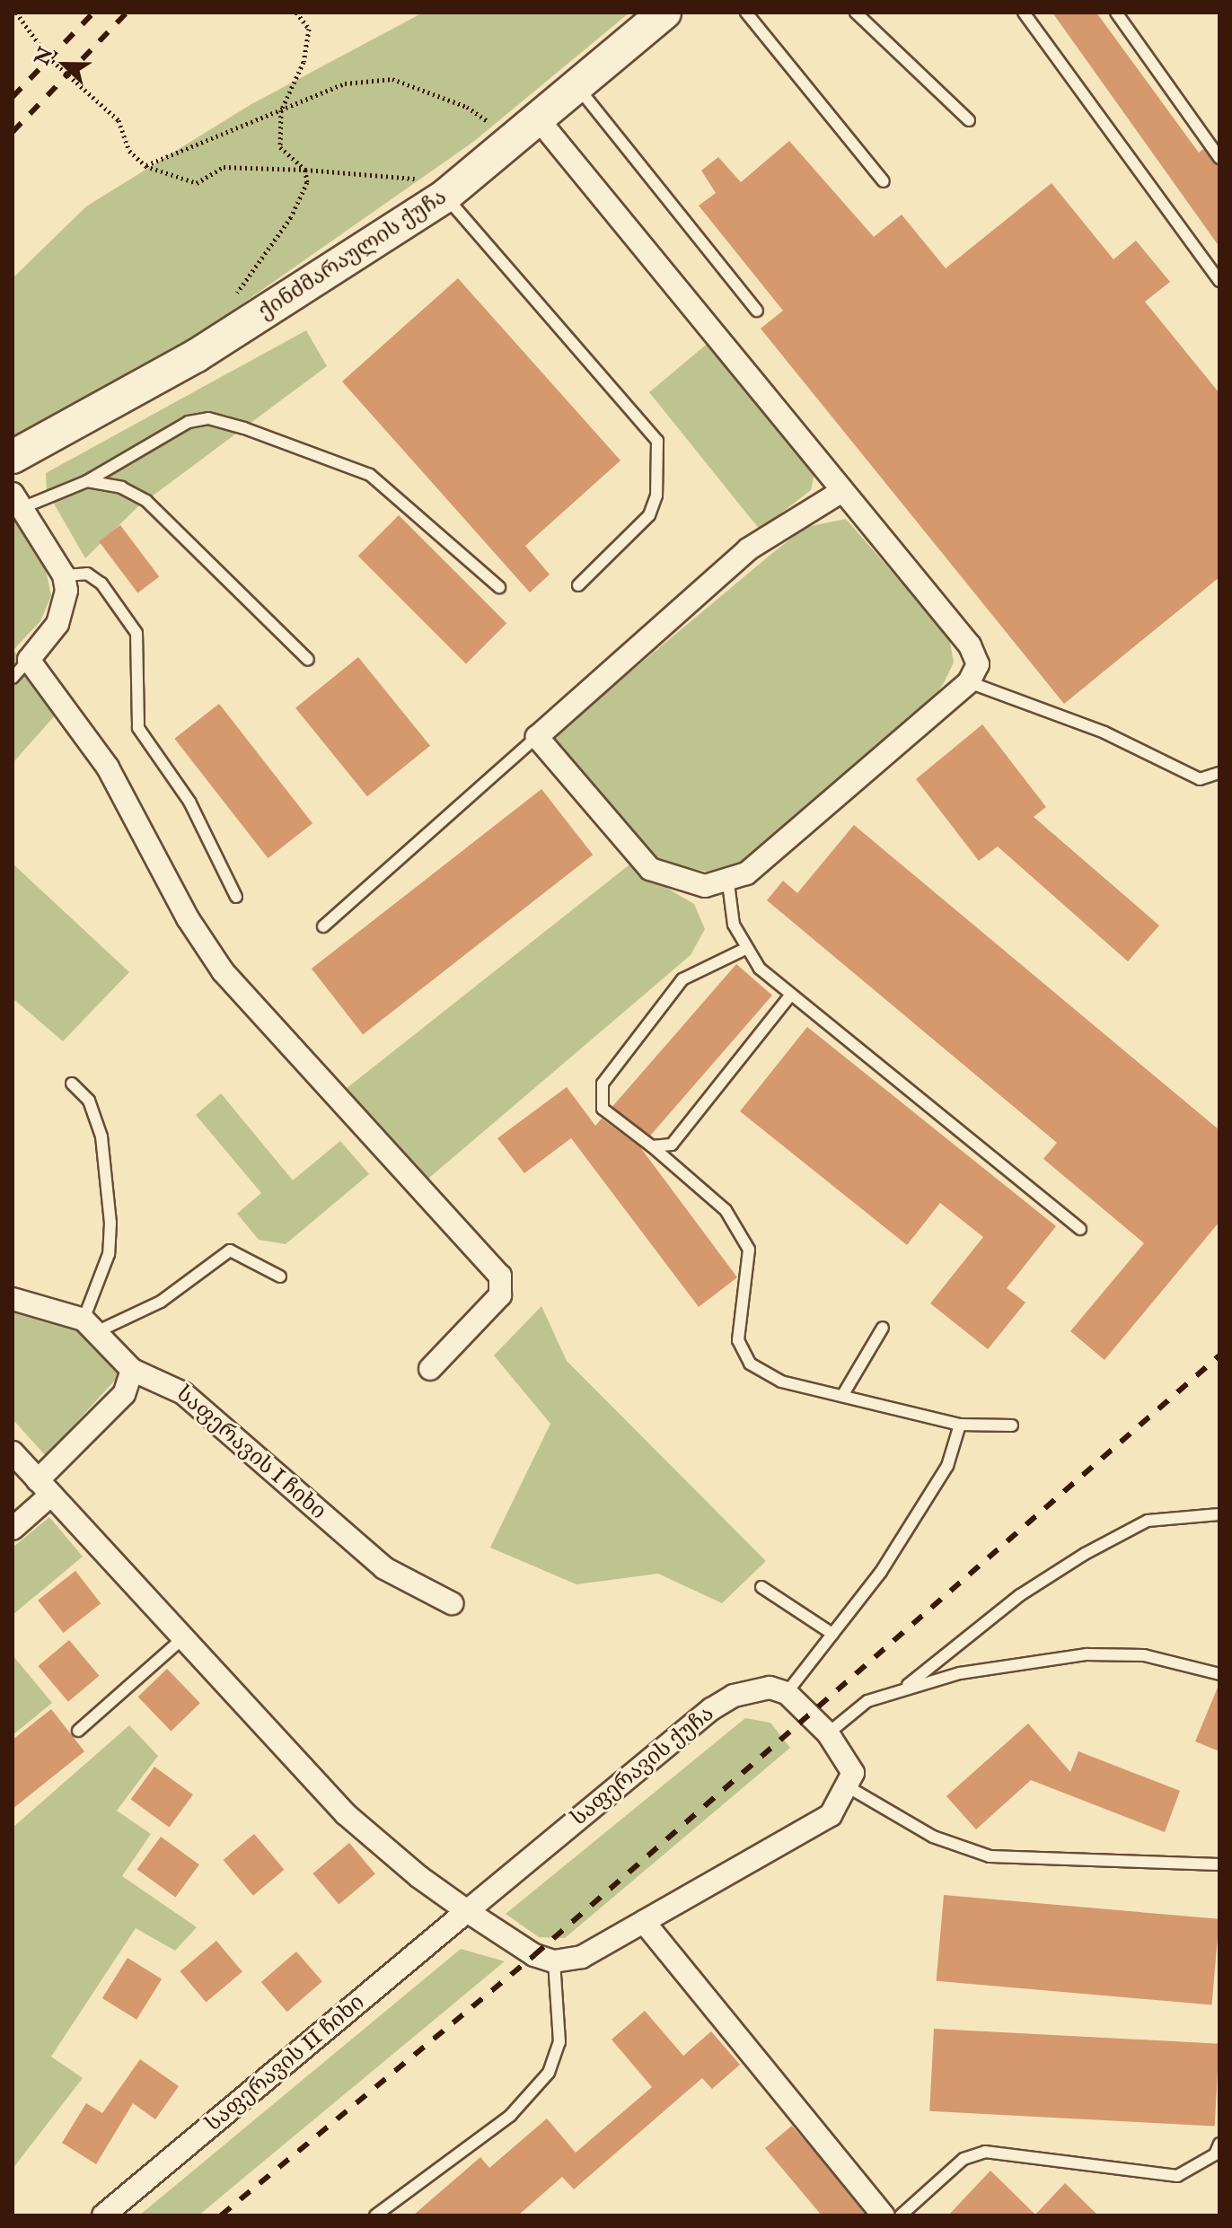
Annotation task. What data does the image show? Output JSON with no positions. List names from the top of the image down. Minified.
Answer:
{"streets":{"main road":["ქინძმარაულის ქუჩა"],"street":["საფერავის I ჩიხი","საფერავის ქუჩა","საფერავის II ჩიხი"]},"crossings":[["საფერავის ქუჩა","საფერავის II ჩიხი"]],"north":"left"}
